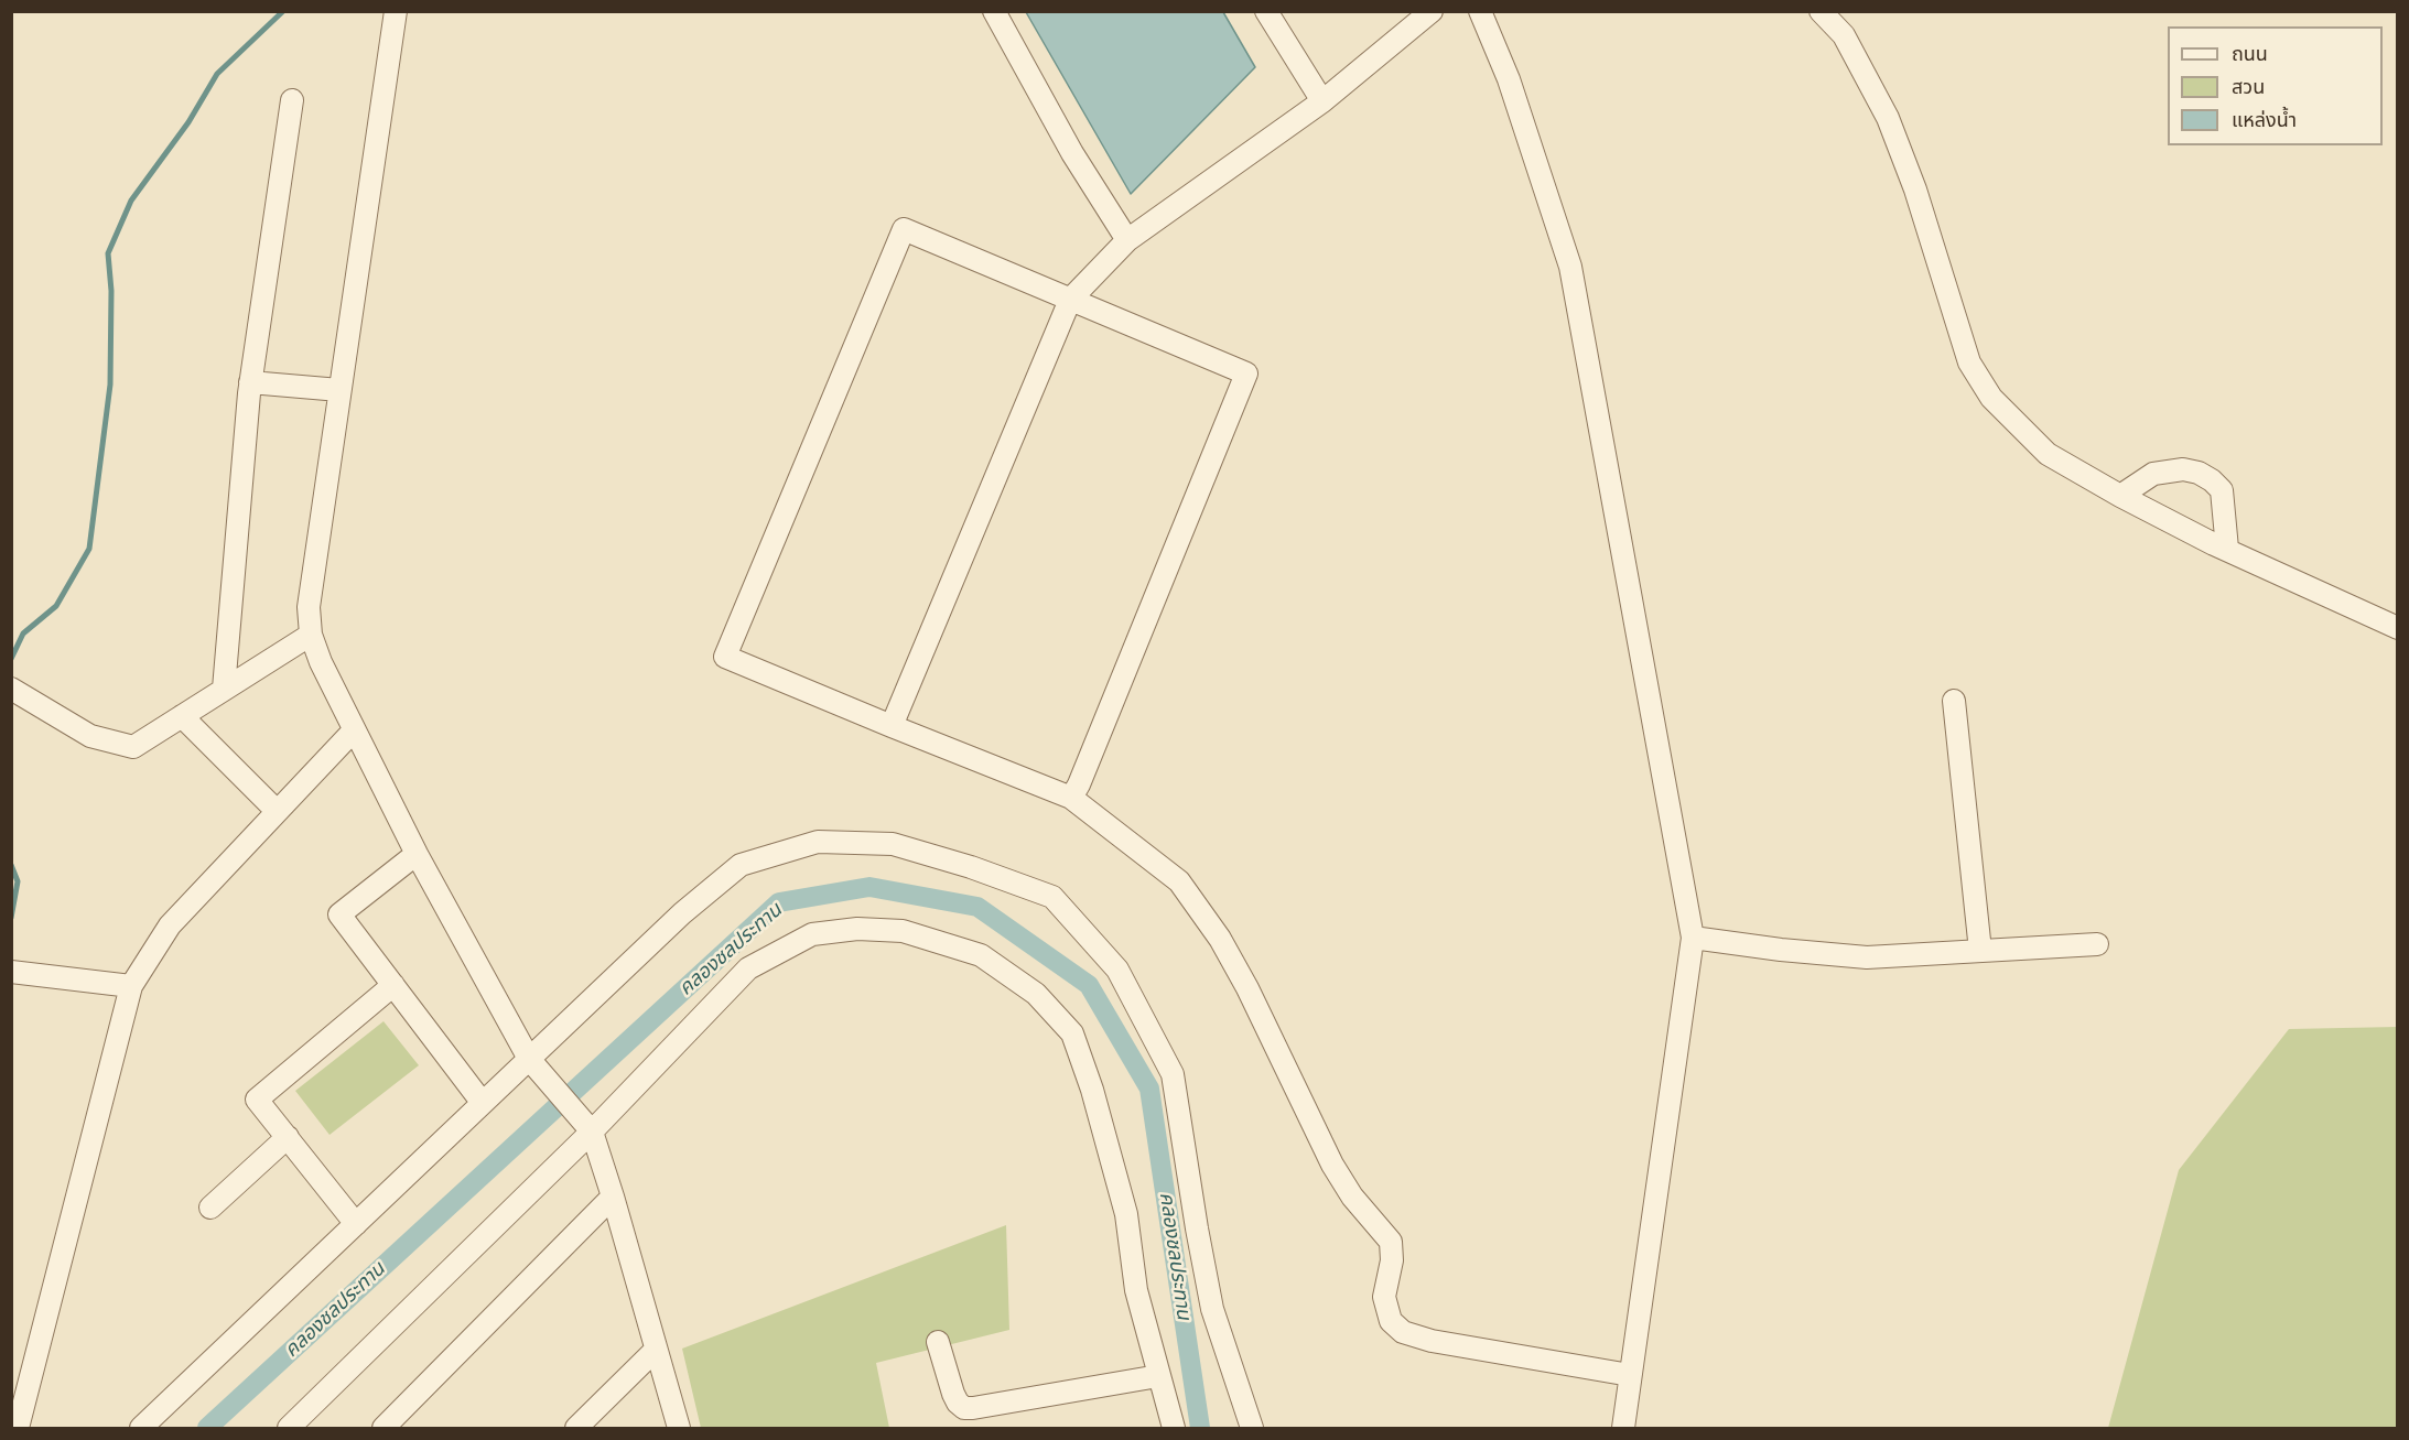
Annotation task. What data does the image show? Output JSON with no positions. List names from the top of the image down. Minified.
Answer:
{"water":["คลองชลประทาน"],"legend":["ถนน","สวน","แหล่งน้ำ"]}
